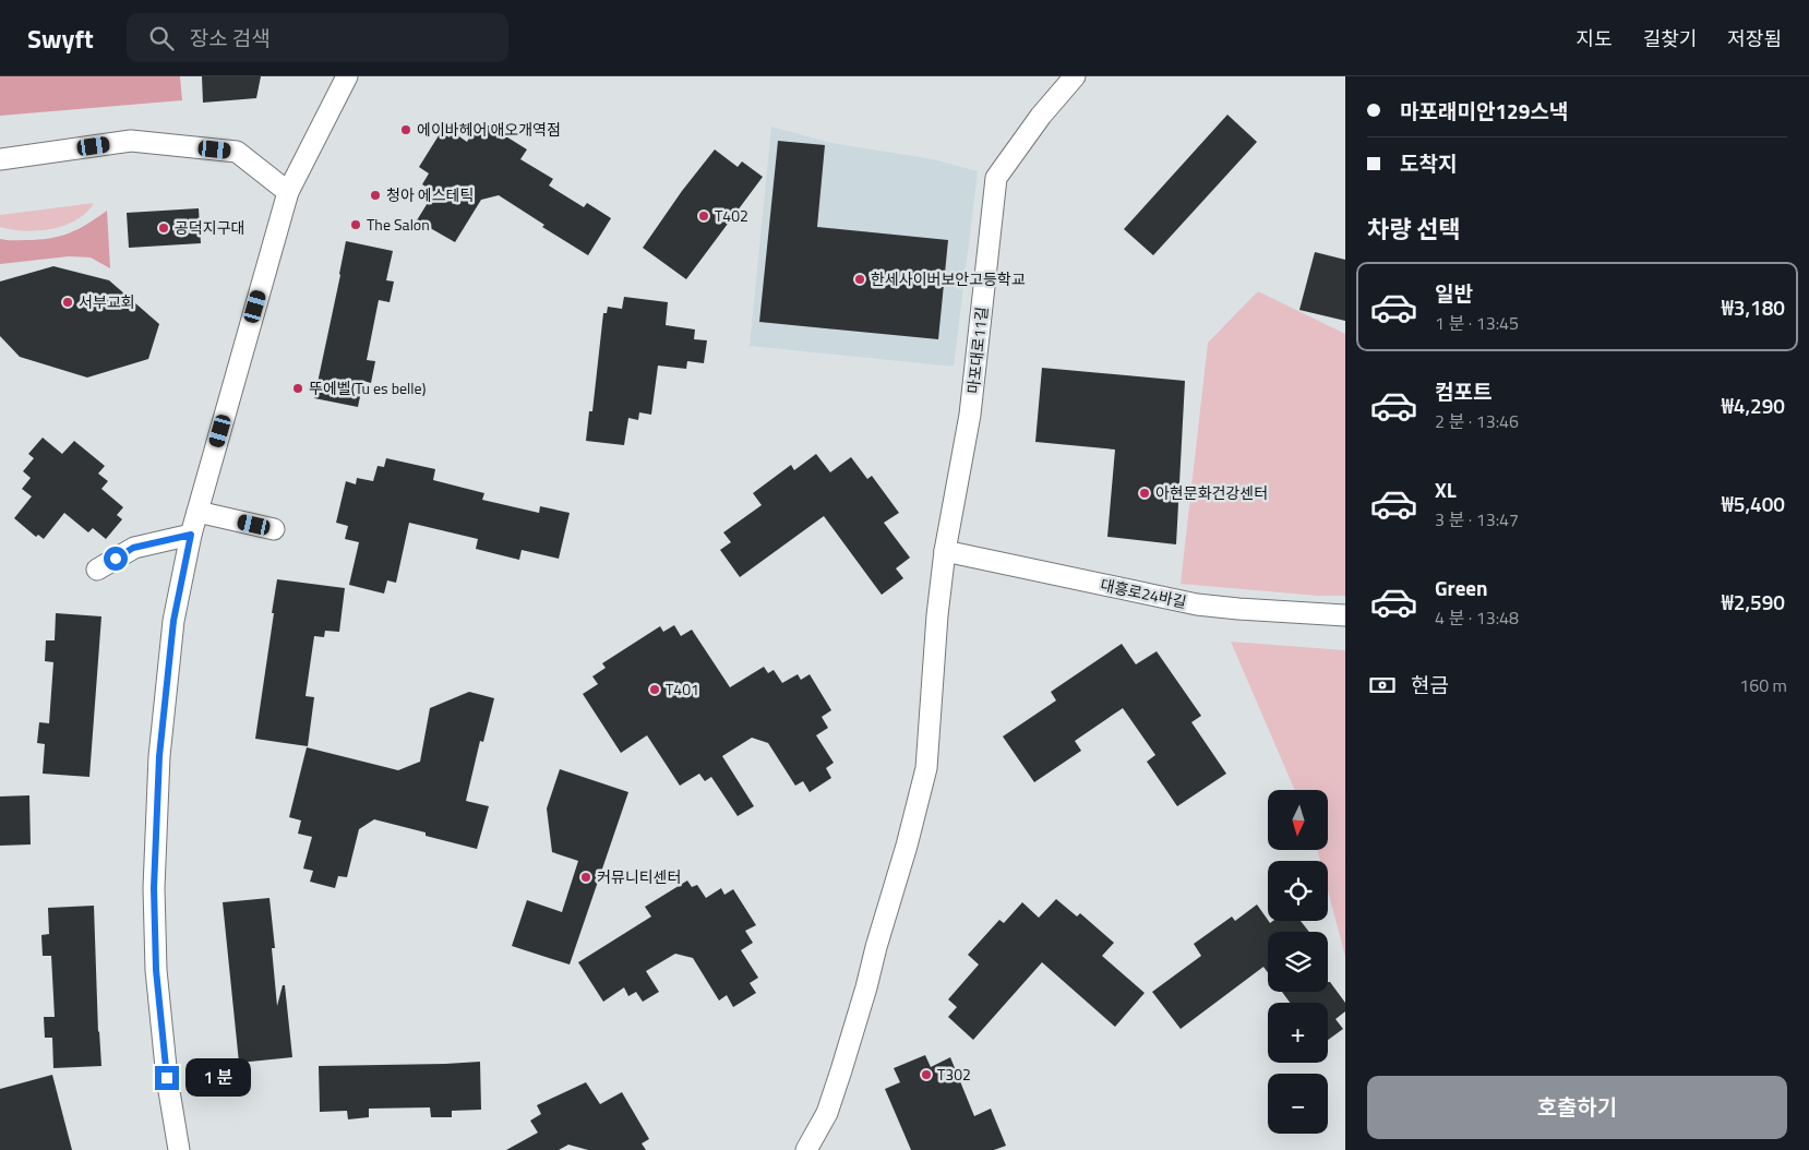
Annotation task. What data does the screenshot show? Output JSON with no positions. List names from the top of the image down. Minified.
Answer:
{"streets":{"street":["마포대로11길","대흥로24바길"]},"crossings":[["마포대로11길","대흥로24바길"]],"places":["에이바헤어 애오개역점","청아 에스테틱","T402","The Salon","공덕지구대","한세사이버보안고등학교","서부교회","뚜에벨(Tu es belle)","아현문화건강센터","T401","커뮤니티센터","T302"],"north":"bottom","page":{"header":"Swyft","search":"장소 검색","nav":["지도","길찾기","저장됨"],"banner":["마포래미안129스낵","도착지"],"heading":"차량 선택","list":[{"name":"일반","note":"1 분 · 13:45","value":"₩3,180"},{"name":"컴포트","note":"2 분 · 13:46","value":"₩4,290"},{"name":"XL","note":"3 분 · 13:47","value":"₩5,400"},{"name":"Green","note":"4 분 · 13:48","value":"₩2,590"}],"pay":["현금","160 m"],"map_buttons":["+","−"],"bubble":"1 분","buttons":"호출하기"}}
